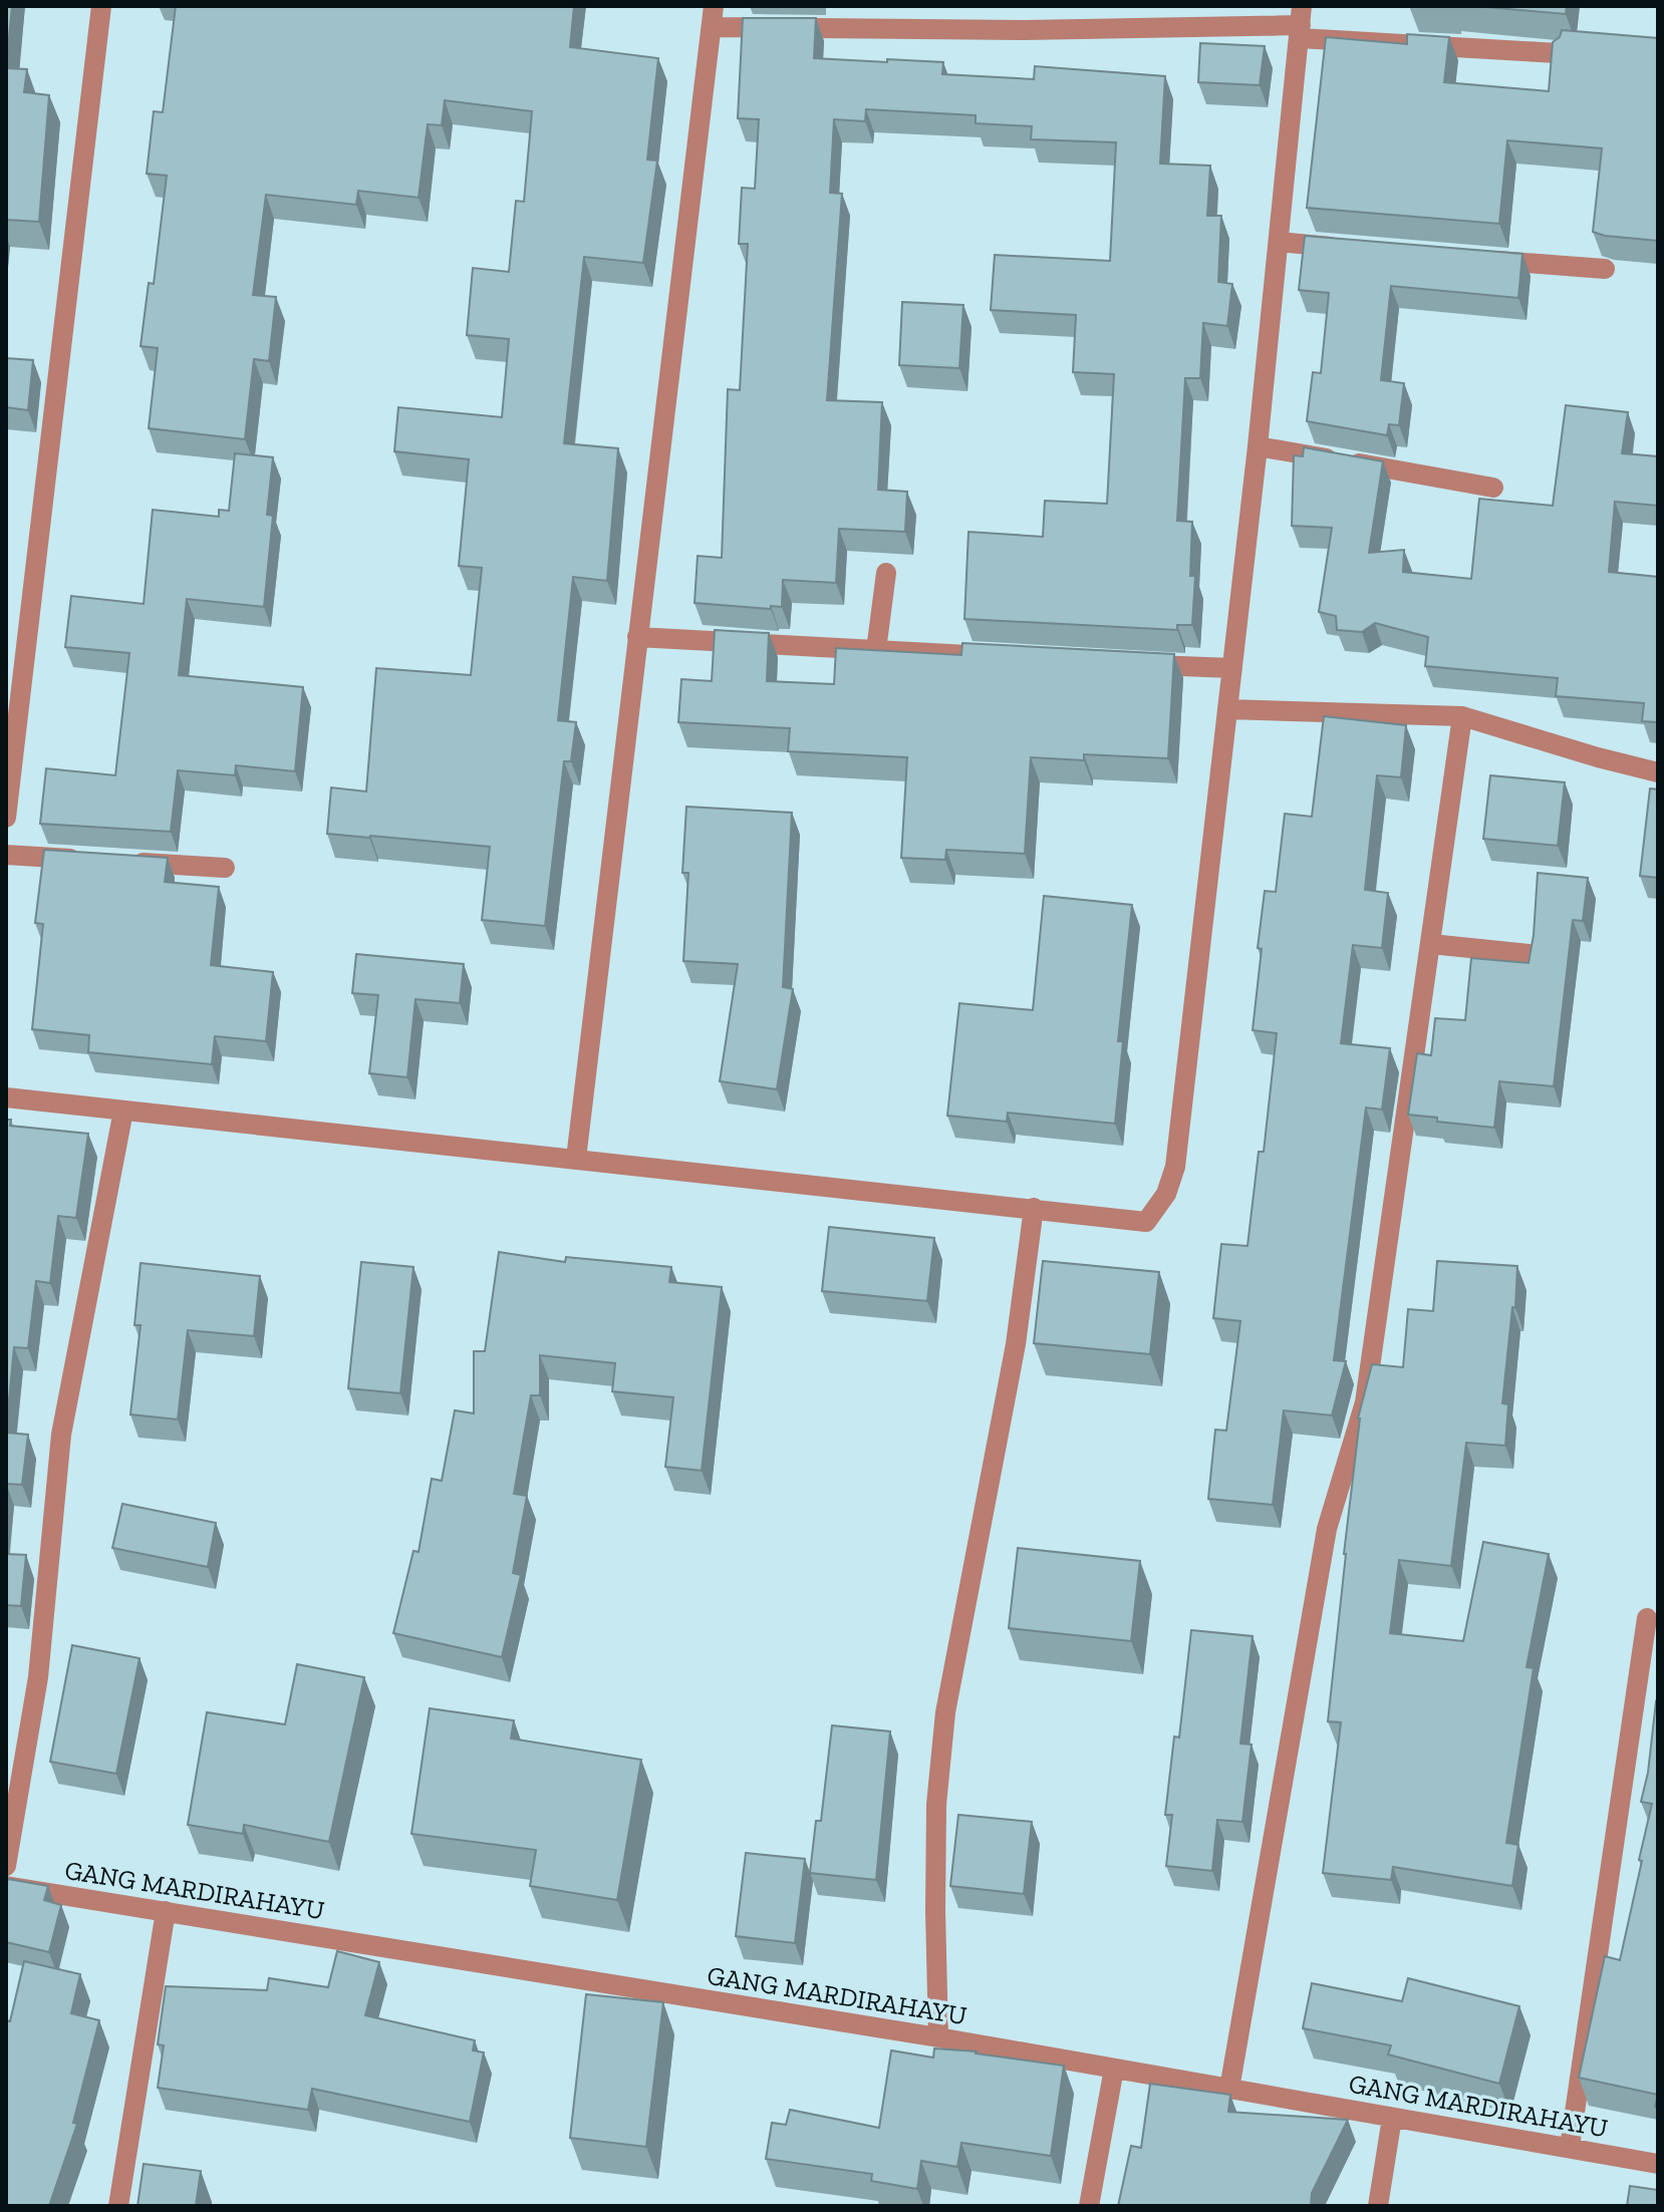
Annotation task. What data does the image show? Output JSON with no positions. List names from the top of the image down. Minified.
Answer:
{"streets":{"street":["GANG MARDIRAHAYU"]}}
